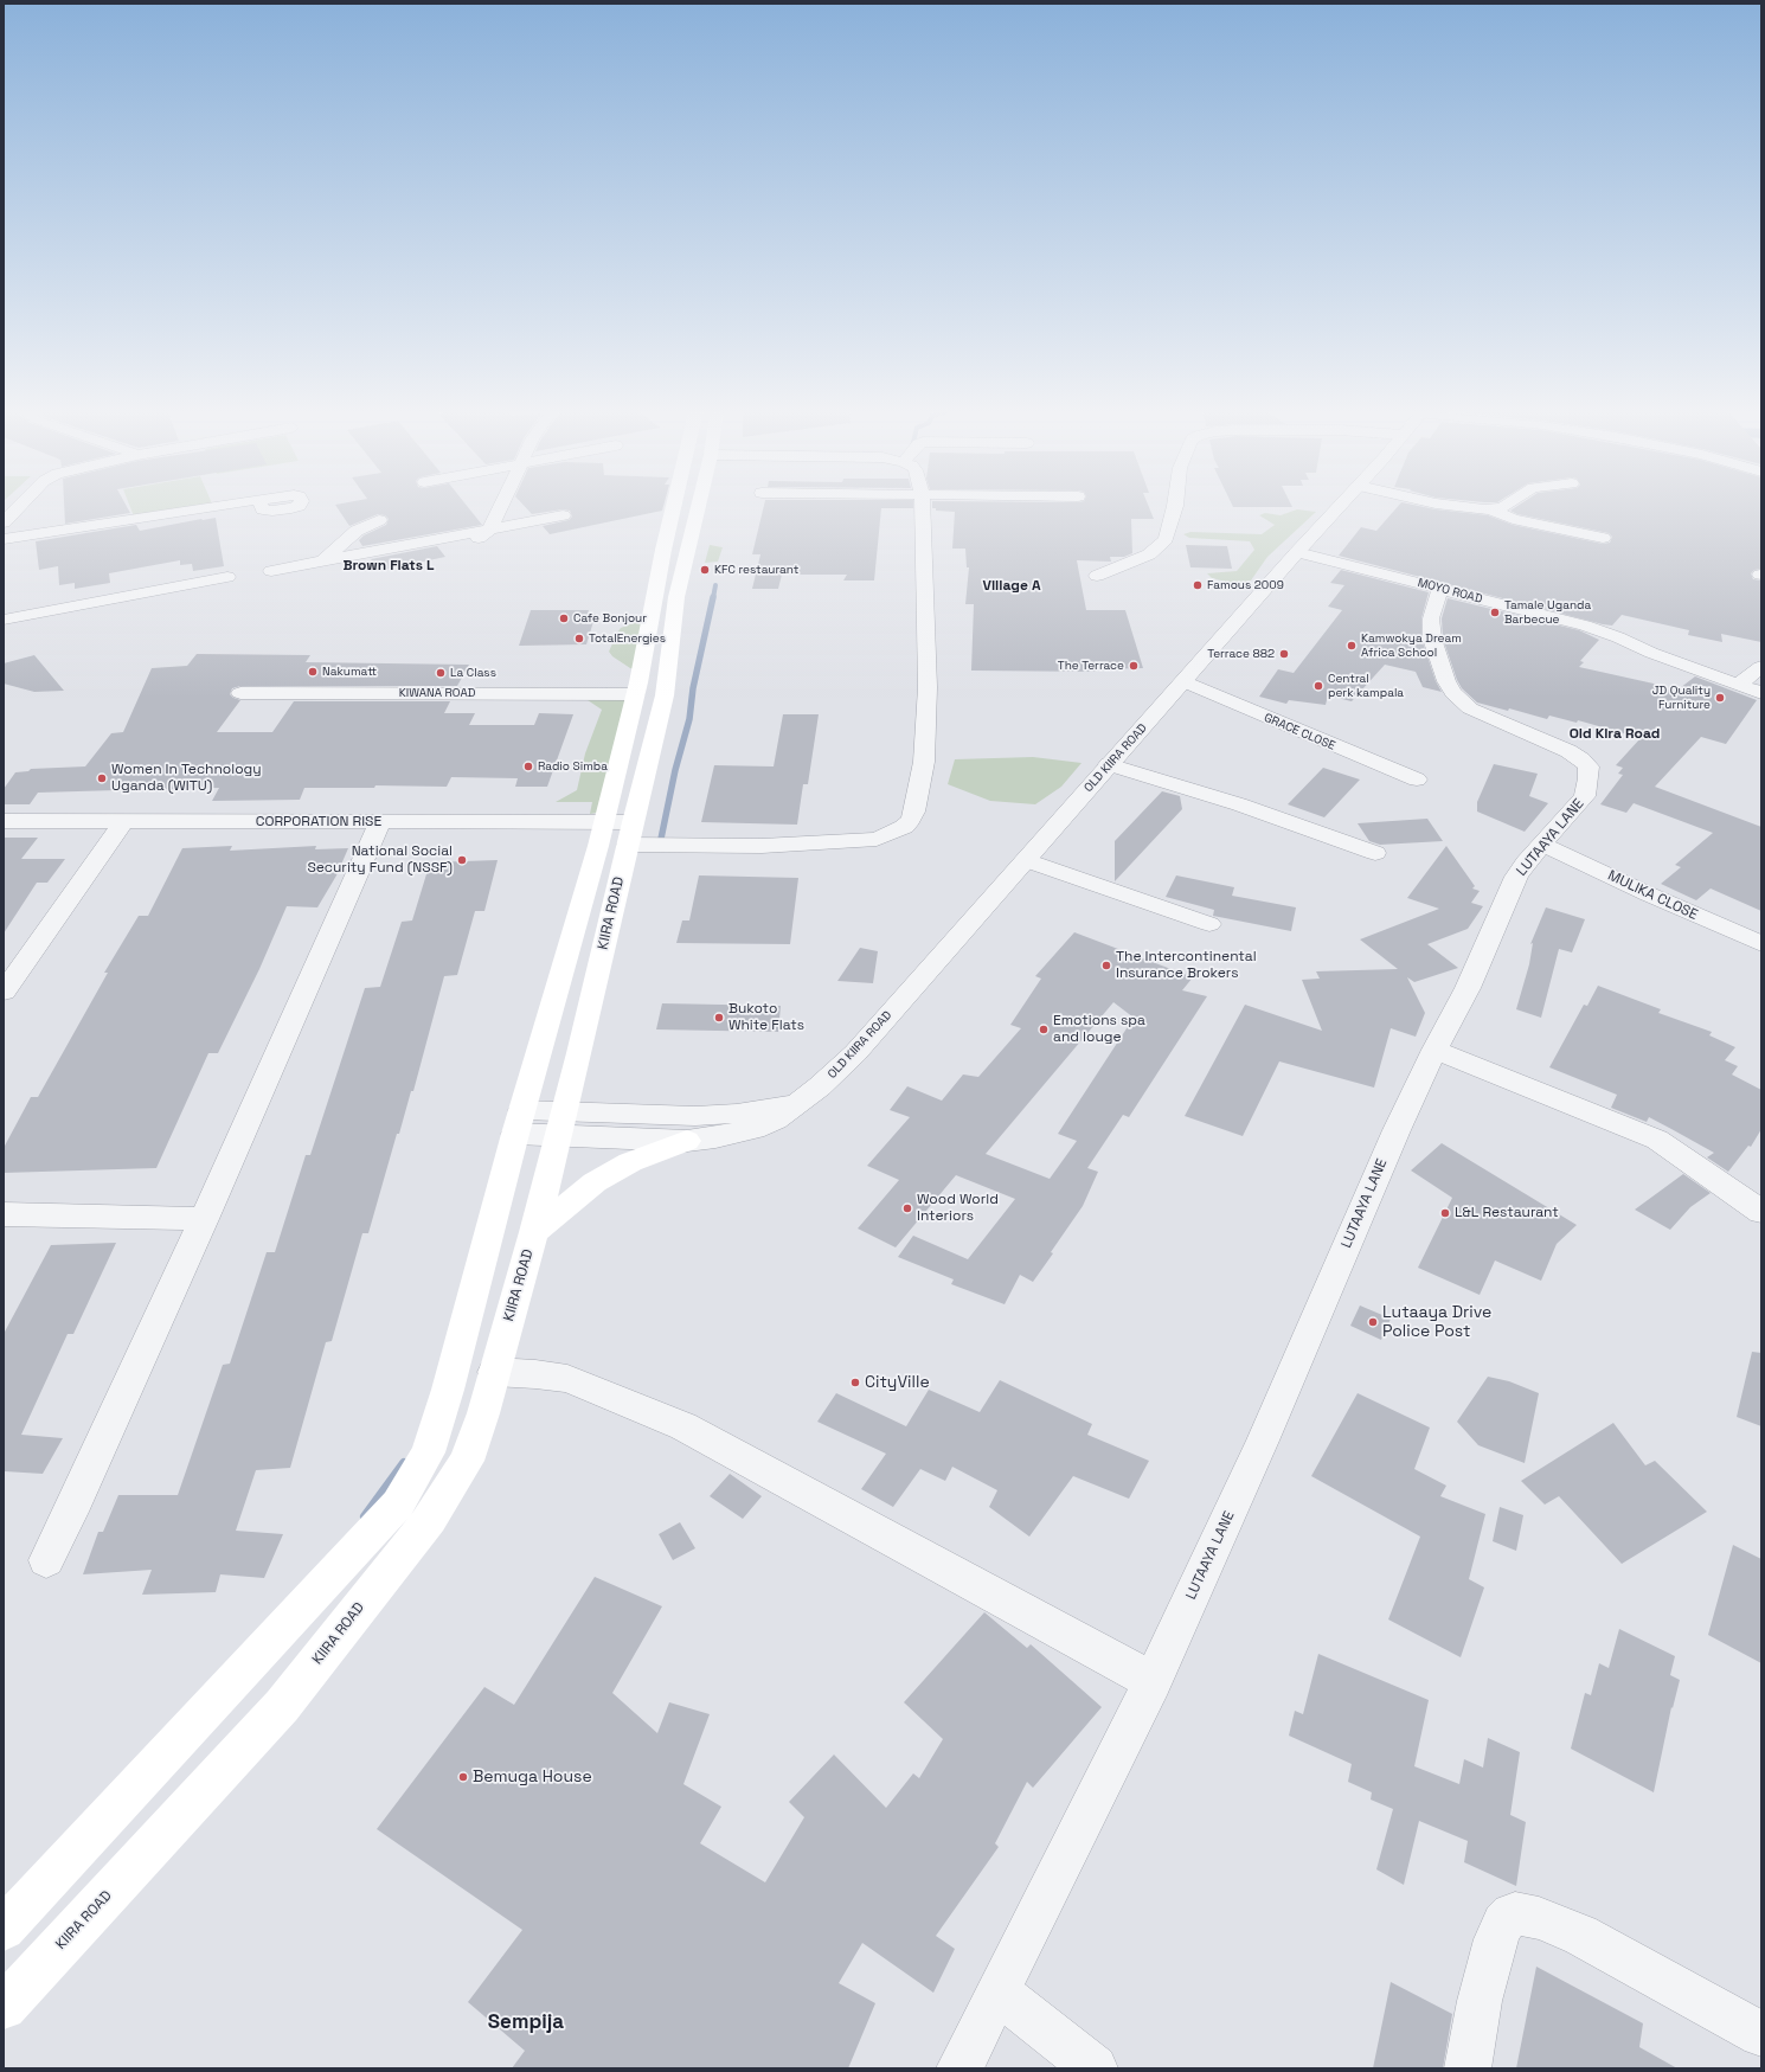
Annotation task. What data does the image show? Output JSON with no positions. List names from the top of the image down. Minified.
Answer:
{"streets":{"main road":["KIIRA ROAD"],"street":["MOYO ROAD","KIWANA ROAD","GRACE CLOSE","OLD KIIRA ROAD","CORPORATION RISE","LUTAAYA LANE","MULIKA CLOSE"]},"crossings":[["MOYO ROAD","OLD KIIRA ROAD"],["MOYO ROAD","LUTAAYA LANE"],["KIWANA ROAD","KIIRA ROAD"],["GRACE CLOSE","OLD KIIRA ROAD"],["OLD KIIRA ROAD","KIIRA ROAD"],["CORPORATION RISE","KIIRA ROAD"],["LUTAAYA LANE","MULIKA CLOSE"]],"districts":["Brown Flats L","Village A","Old Kira Road","Sempija"],"places":["KFC restaurant","Famous 2009","Tamale Uganda Barbecue","Cafe Bonjour","TotalEnergies","Kamwokya Dream Africa School","Terrace 882","The Terrace","Nakumatt","La Class","Central perk kampala","JD Quality Furniture","Radio Simba","Women In Technology Uganda (WITU)","National Social Security Fund (NSSF)","The Intercontinental Insurance Brokers","Bukoto White Flats","Emotions spa and louge","Wood World Interiors","L&L Restaurant","Lutaaya Drive Police Post","CityVille","Bemuga House"]}
